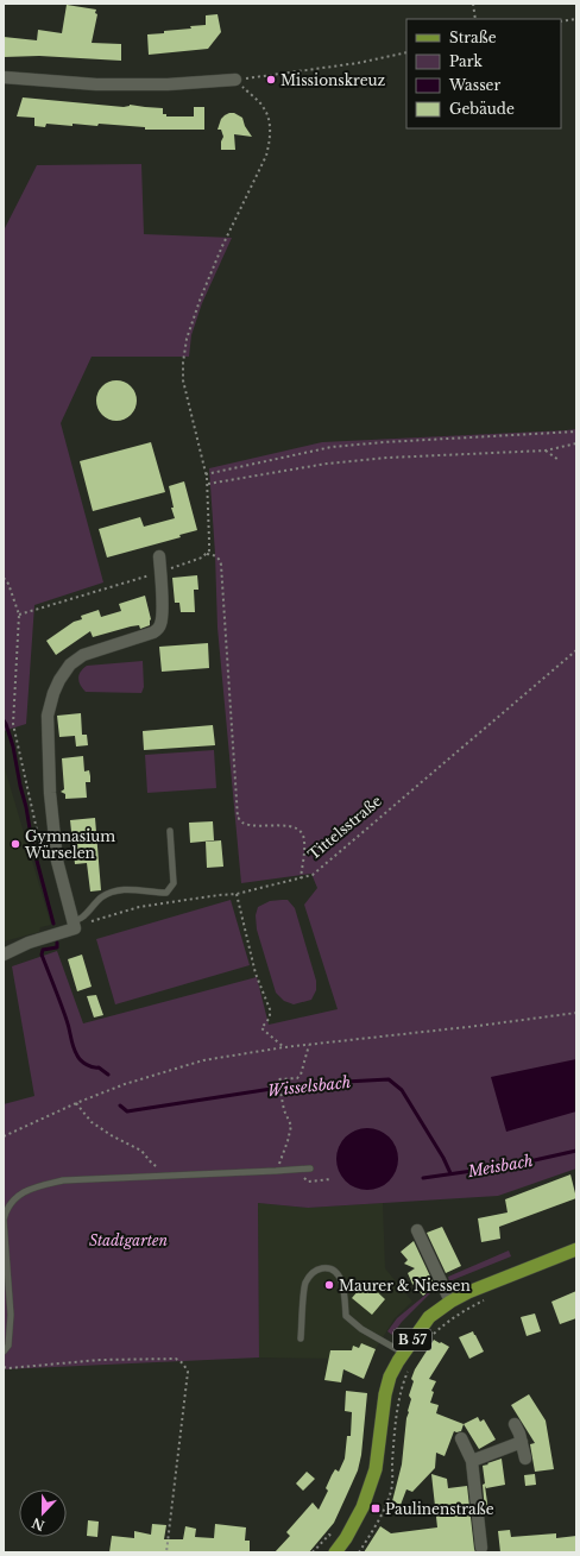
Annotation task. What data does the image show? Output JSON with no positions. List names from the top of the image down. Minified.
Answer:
{"streets":{"main road":["B 57"],"path":["Tittelsstraße"]},"water":["Wisselsbach","Meisbach"],"parks":["Stadtgarten"],"places":{"other":["Missionskreuz","Gymnasium Würselen","Maurer & Niessen"],"transit":["Paulinenstraße"]},"legend":["Straße","Park","Wasser","Gebäude"],"north":"bottom"}
